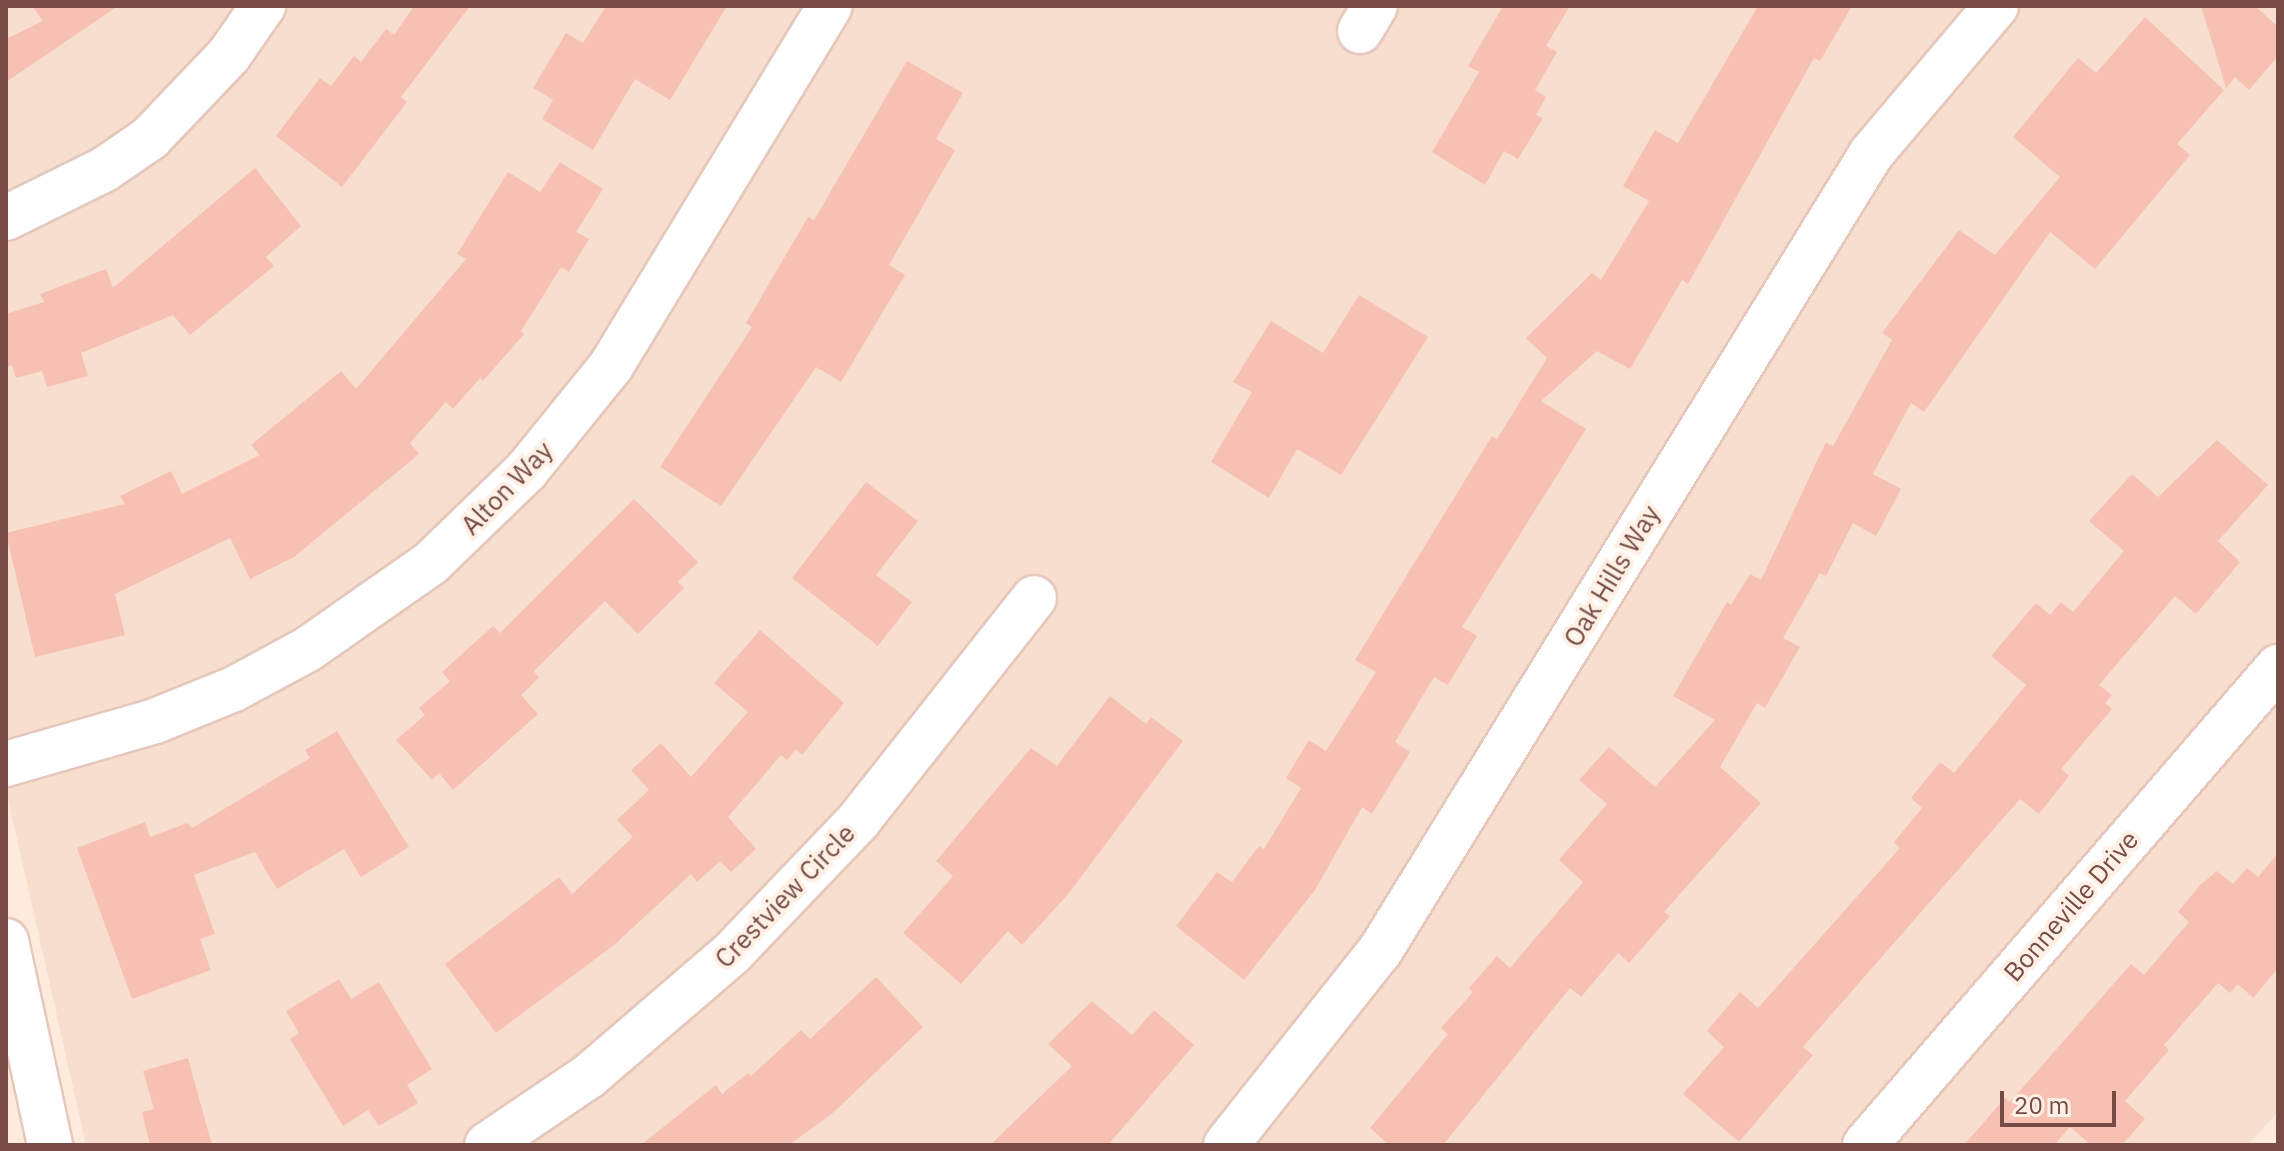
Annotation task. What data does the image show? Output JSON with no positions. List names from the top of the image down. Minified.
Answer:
{"streets":{"street":["Alton Way","Oak Hills Way","Crestview Circle","Bonneville Drive"]},"scale_bar":"20 m"}
